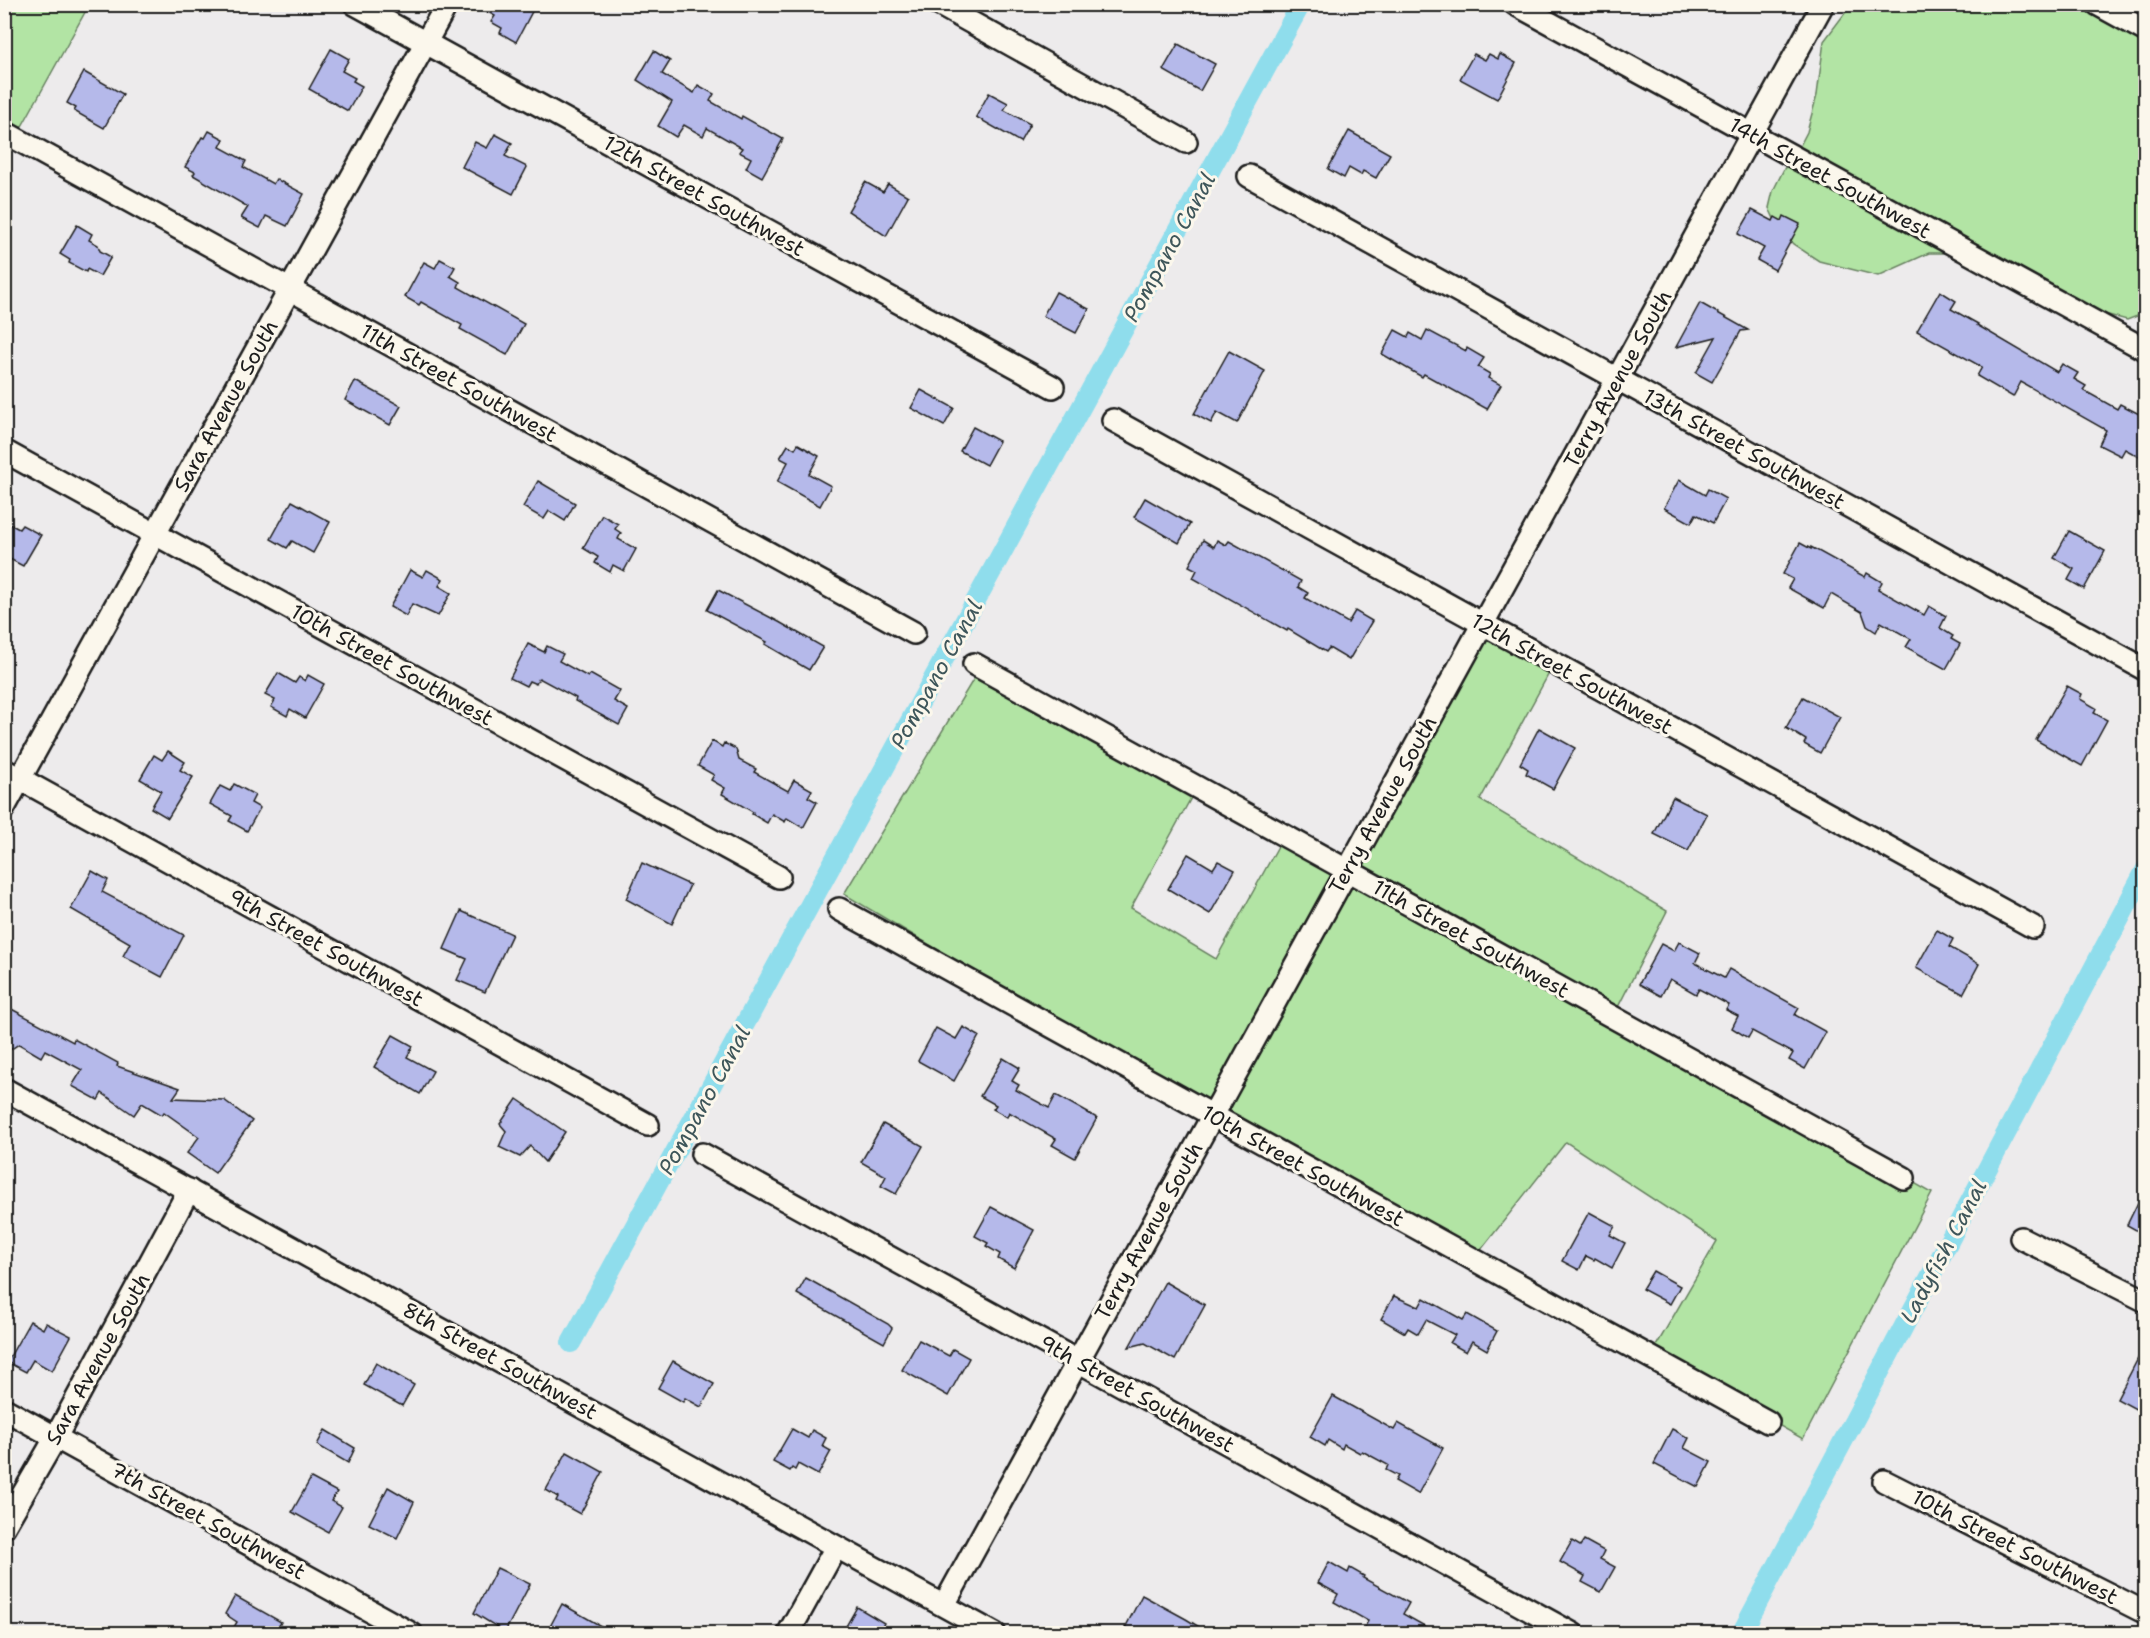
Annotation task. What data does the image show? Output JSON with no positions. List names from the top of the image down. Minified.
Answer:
{"streets":{"street":["14th Street Southwest","12th Street Southwest","Terry Avenue South","11th Street Southwest","Sara Avenue South","13th Street Southwest","10th Street Southwest","9th Street Southwest","8th Street Southwest","7th Street Southwest"]},"crossings":[["14th Street Southwest","Terry Avenue South"],["12th Street Southwest","Terry Avenue South"],["12th Street Southwest","Sara Avenue South"],["Terry Avenue South","11th Street Southwest"],["Terry Avenue South","13th Street Southwest"],["Terry Avenue South","10th Street Southwest"],["Terry Avenue South","9th Street Southwest"],["Terry Avenue South","8th Street Southwest"],["11th Street Southwest","Sara Avenue South"],["Sara Avenue South","10th Street Southwest"],["Sara Avenue South","9th Street Southwest"],["Sara Avenue South","8th Street Southwest"],["Sara Avenue South","7th Street Southwest"]],"water":["Pompano Canal","Ladyfish Canal"]}
